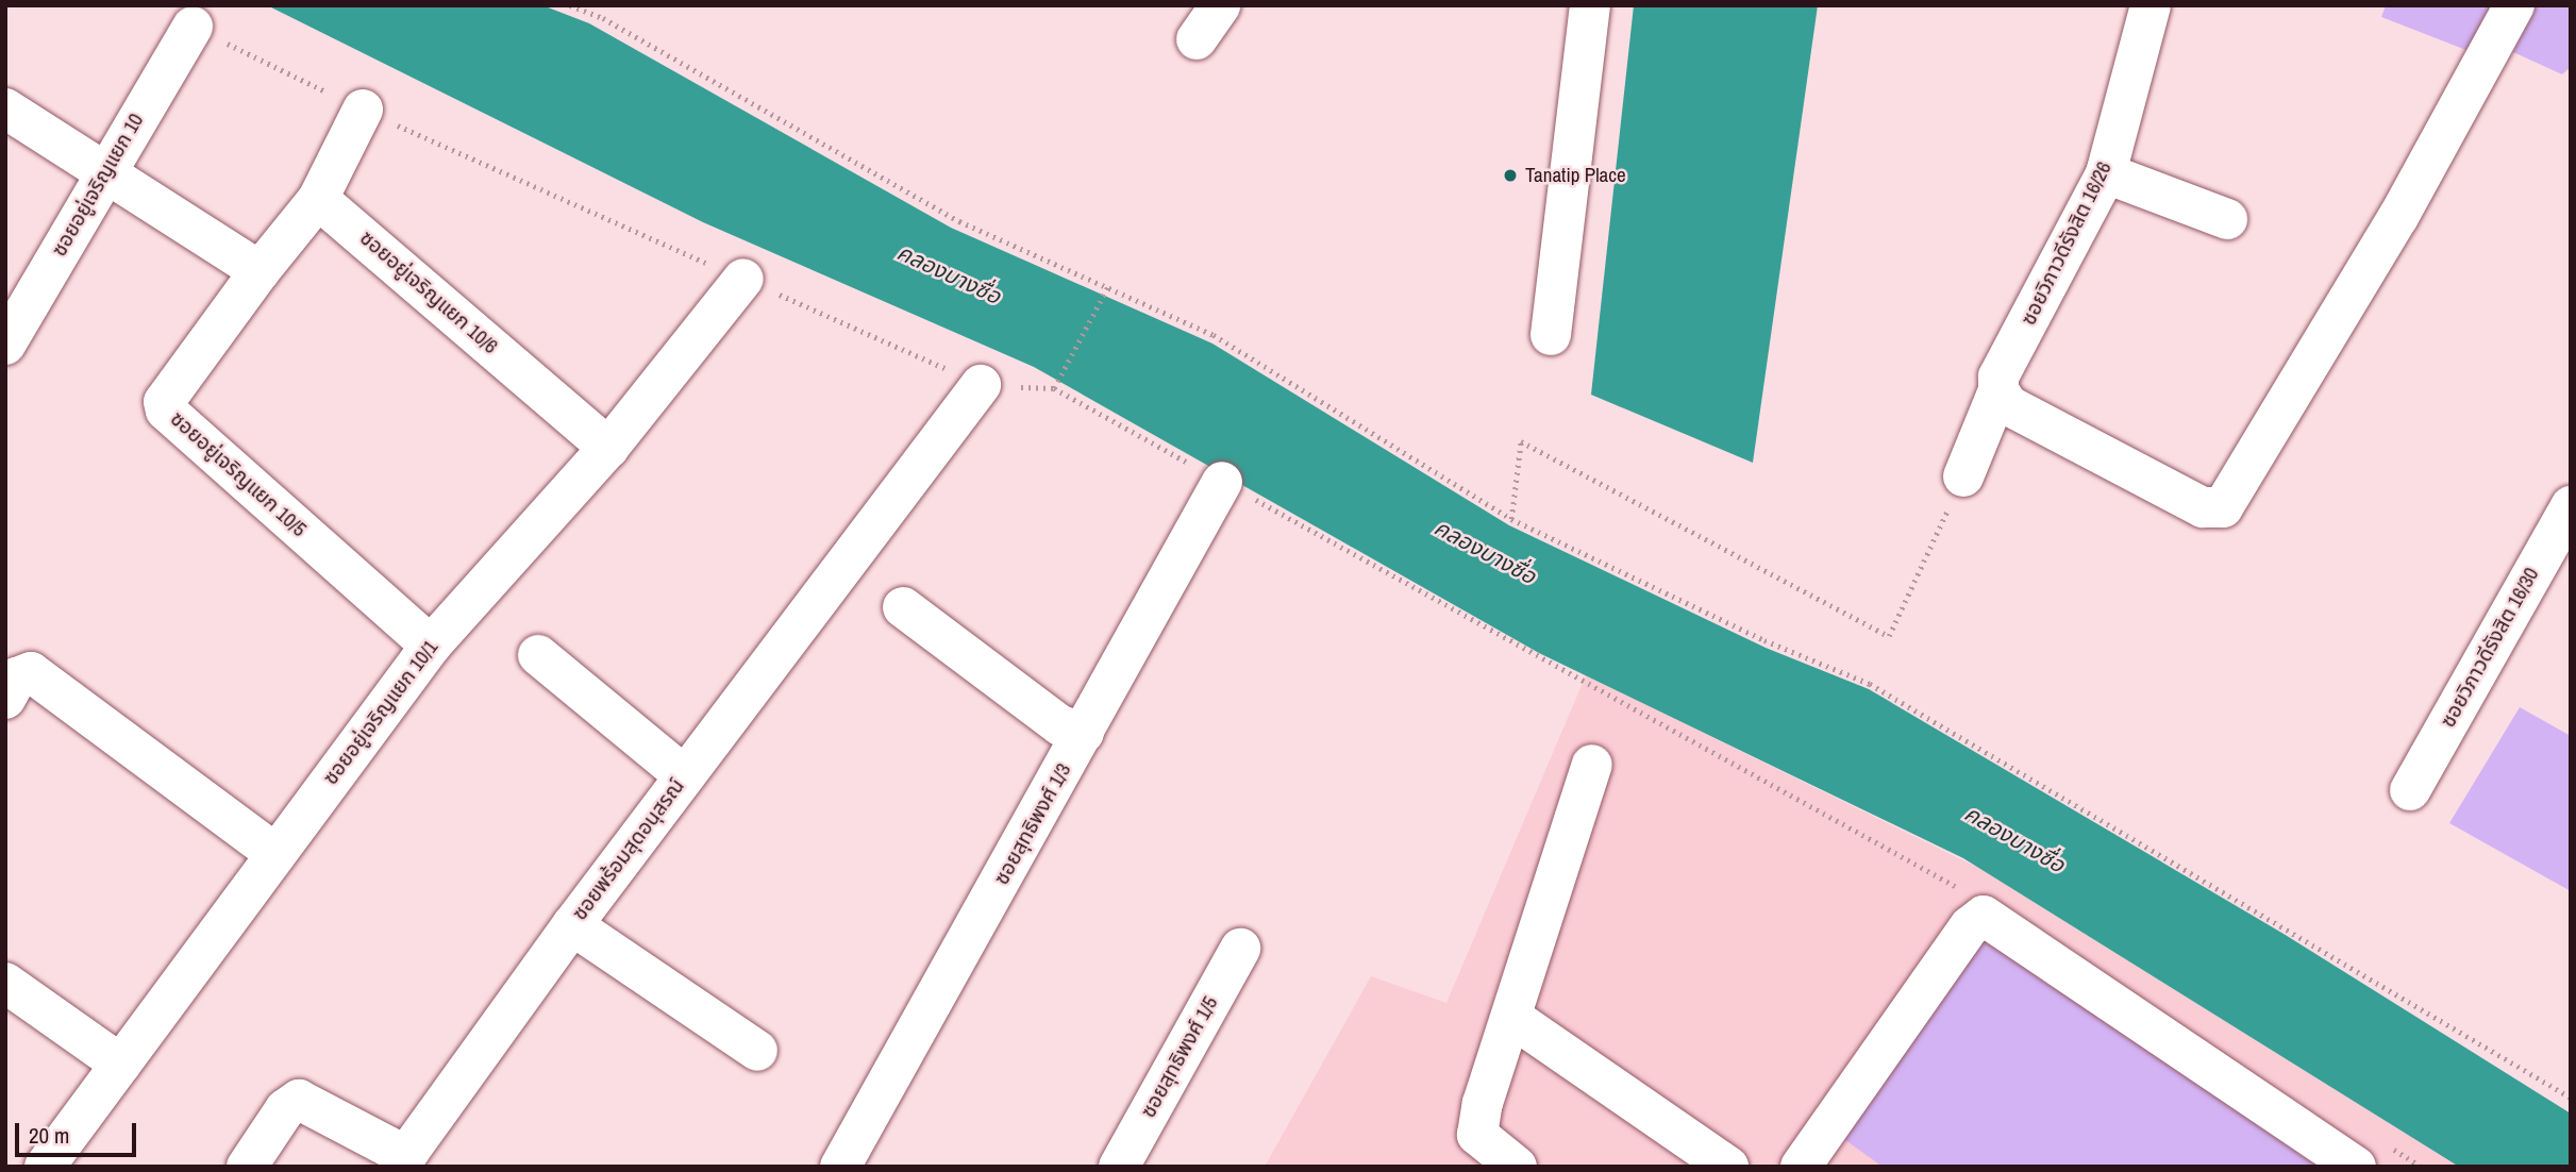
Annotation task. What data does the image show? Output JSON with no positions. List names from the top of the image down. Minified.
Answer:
{"streets":{"street":["ซอยอยู่เจริญแยก 10","ซอยวิภาวดีรังสิต 16/26","ซอยอยู่เจริญแยก 10/6","ซอยอยู่เจริญแยก 10/5","ซอยวิภาวดีรังสิต 16/30","ซอยอยู่เจริญแยก 10/1","ซอยสุทธิพงศ์ 1/3","ซอยพร้อมสุดอนุสรณ์","ซอยสุทธิพงศ์ 1/5"]},"crossings":[["ซอยอยู่เจริญแยก 10/6","ซอยอยู่เจริญแยก 10/1"],["ซอยอยู่เจริญแยก 10/5","ซอยอยู่เจริญแยก 10/1"]],"water":["คลองบางซื่อ"],"places":["Tanatip Place"],"scale_bar":"20 m"}
